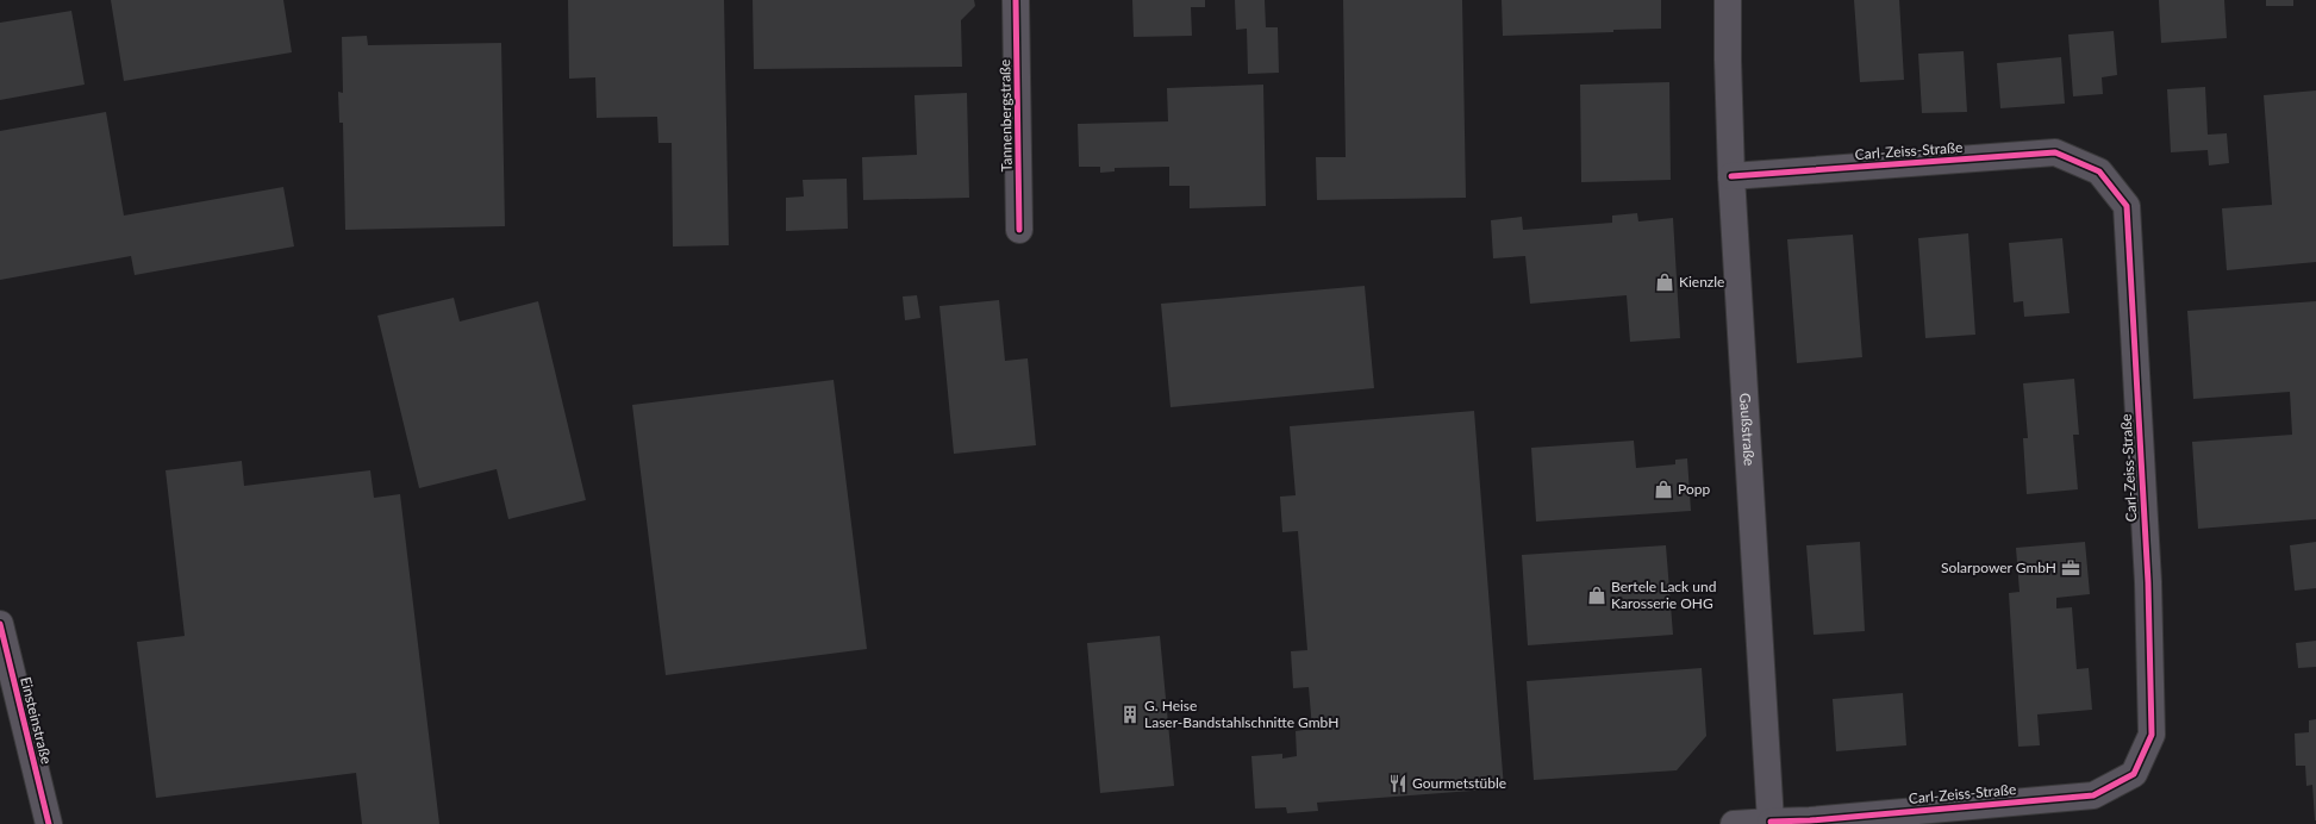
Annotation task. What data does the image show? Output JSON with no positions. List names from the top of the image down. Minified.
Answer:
{"streets":{"street":["Tannenbergstraße","Carl-Zeiss-Straße","Gaußstraße","Einsteinstraße"]},"crossings":[["Carl-Zeiss-Straße","Gaußstraße"]],"places":{"shop":["Kienzle","Popp","Bertele Lack und Karosserie OHG"],"office":["Solarpower GmbH"],"building":["G. Heise Laser-Bandstahlschnitte GmbH"],"restaurant":["Gourmetstüble"]}}
